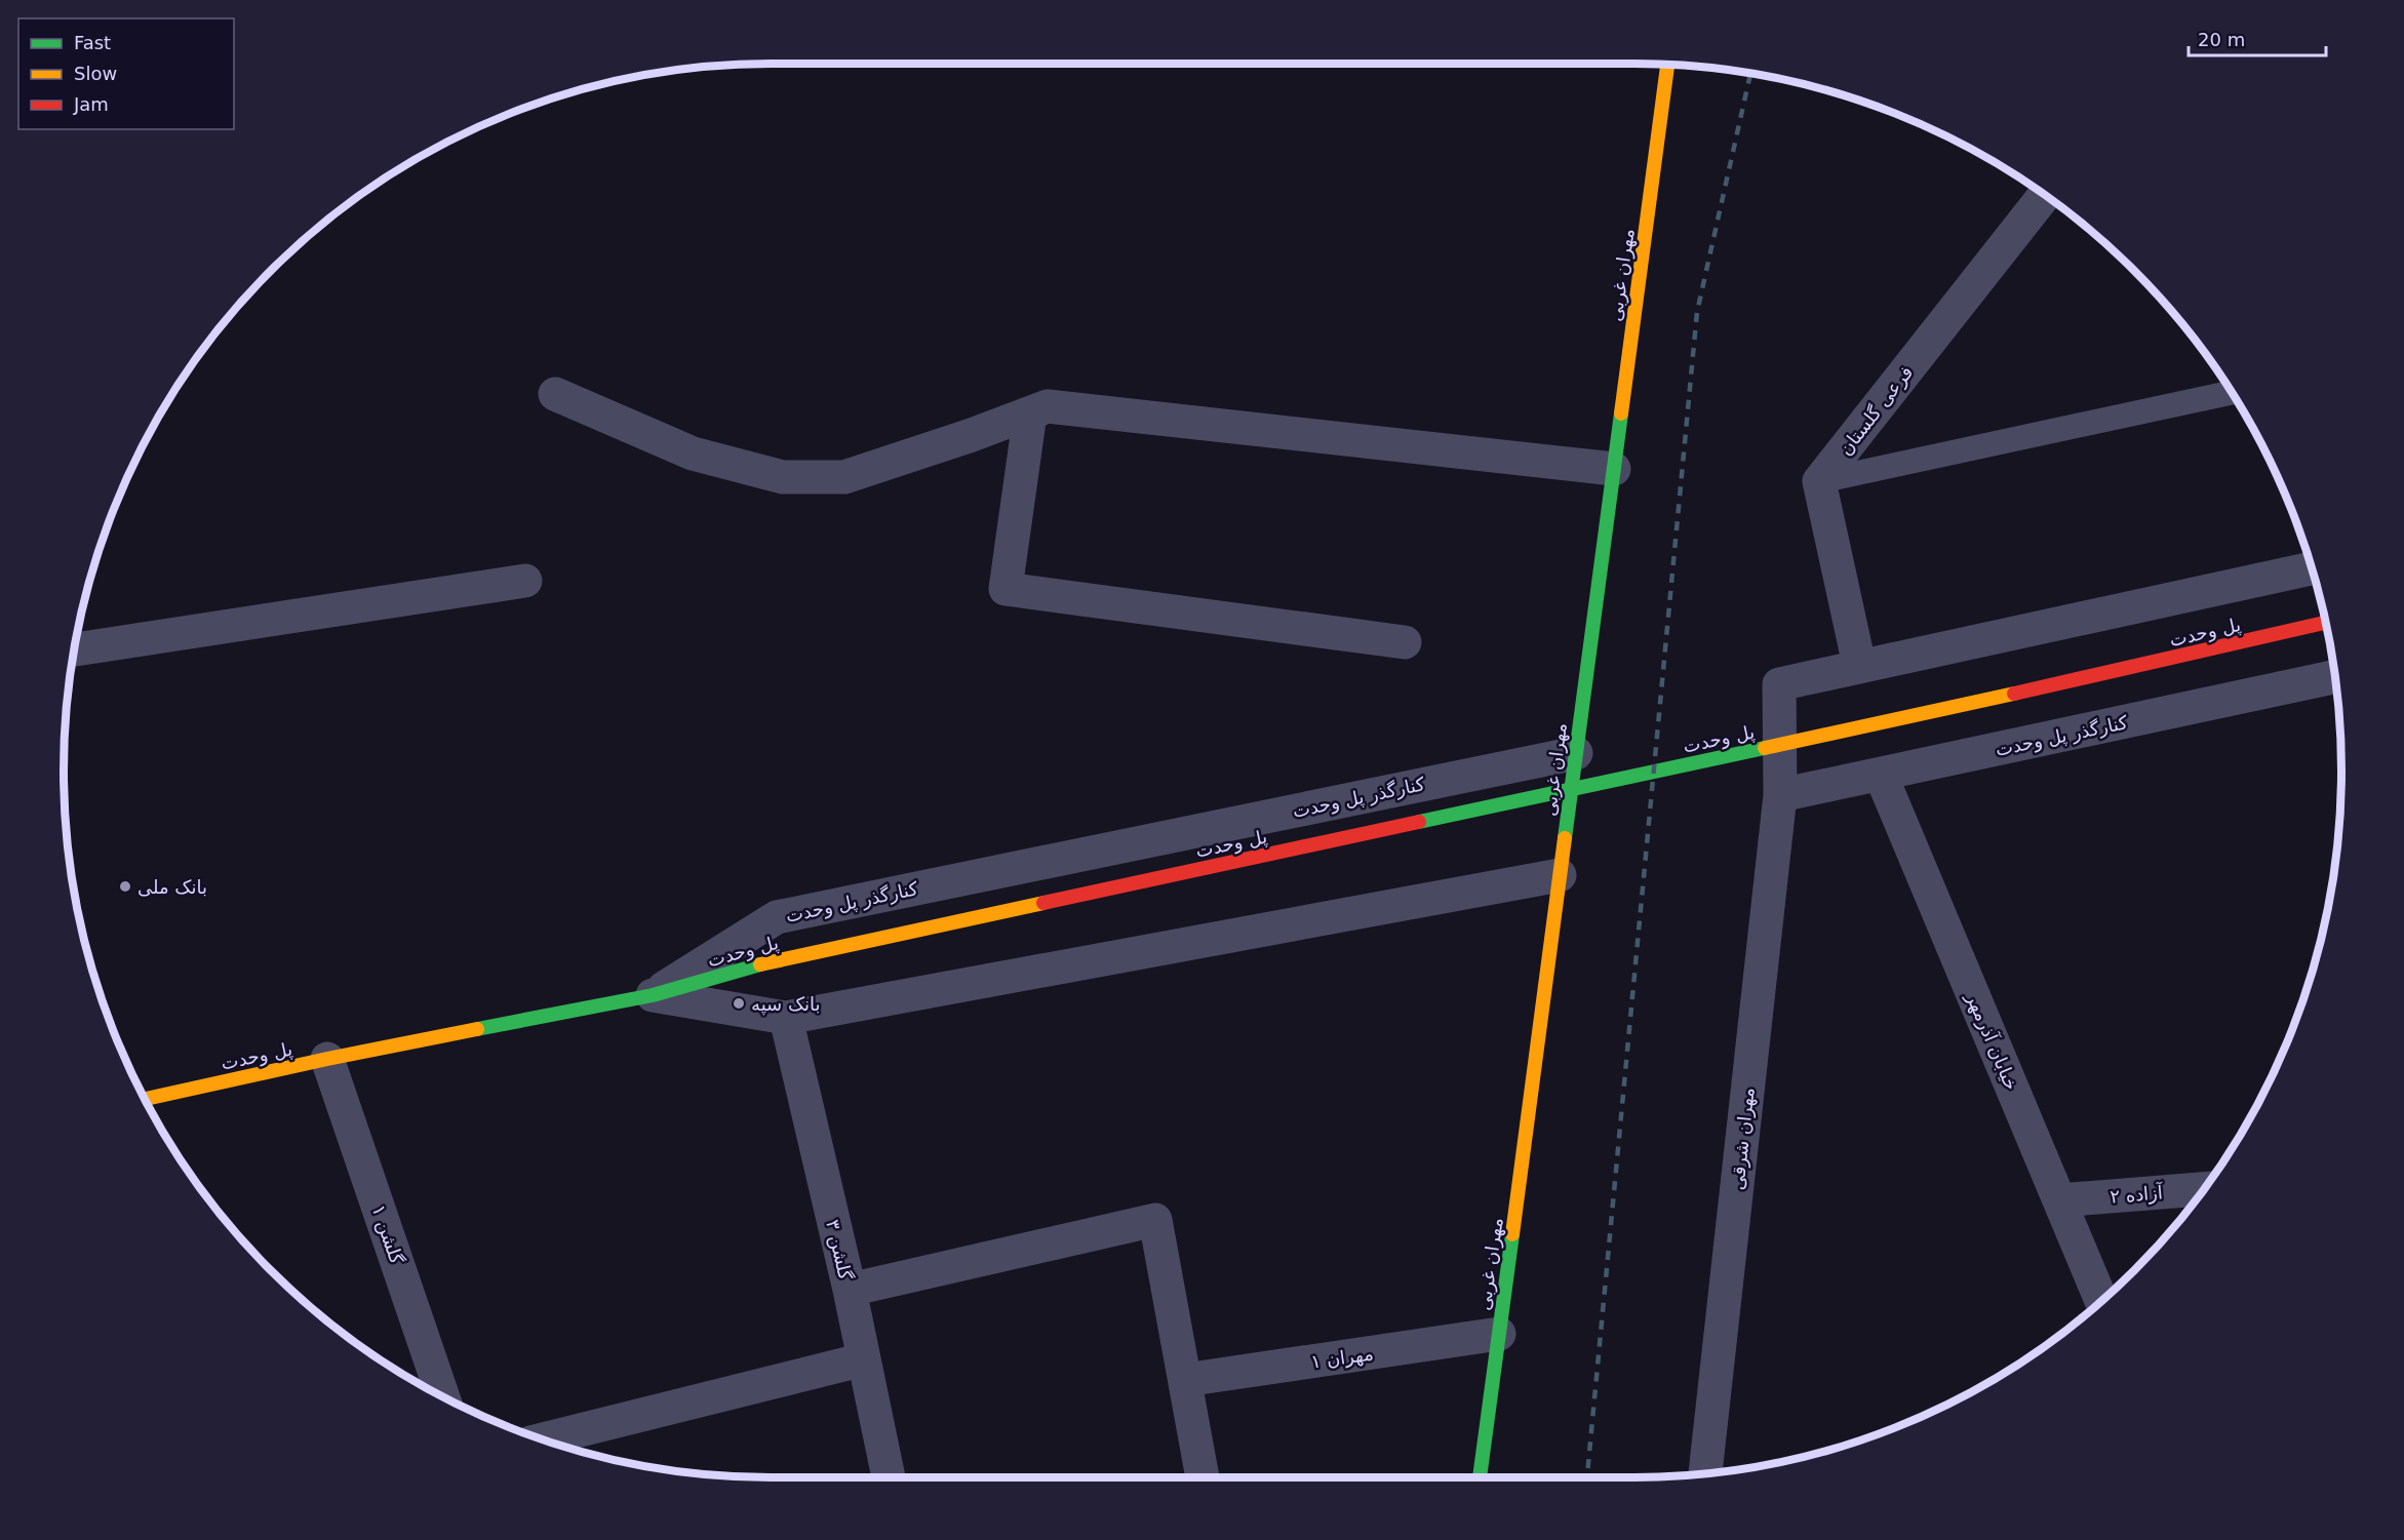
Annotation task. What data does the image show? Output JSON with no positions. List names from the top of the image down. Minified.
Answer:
{"streets":{"street":["مهران غربی","فرعی گلستان","پل وحدت","کنارگذر پل وحدت","خیابان آذرمهر","مهران شرقی","آزاده ۲","گلشن ۱","گلشن ۳","مهران ۱"]},"crossings":[["مهران غربی","کنارگذر پل وحدت"],["مهران غربی","مهران ۱"],["پل وحدت","کنارگذر پل وحدت"],["پل وحدت","گلشن ۱"],["کنارگذر پل وحدت","خیابان آذرمهر"],["کنارگذر پل وحدت","مهران شرقی"],["خیابان آذرمهر","آزاده ۲"]],"places":["بانک ملی","بانک سپه"],"legend":["Fast","Slow","Jam"],"scale_bar":"20 m"}
